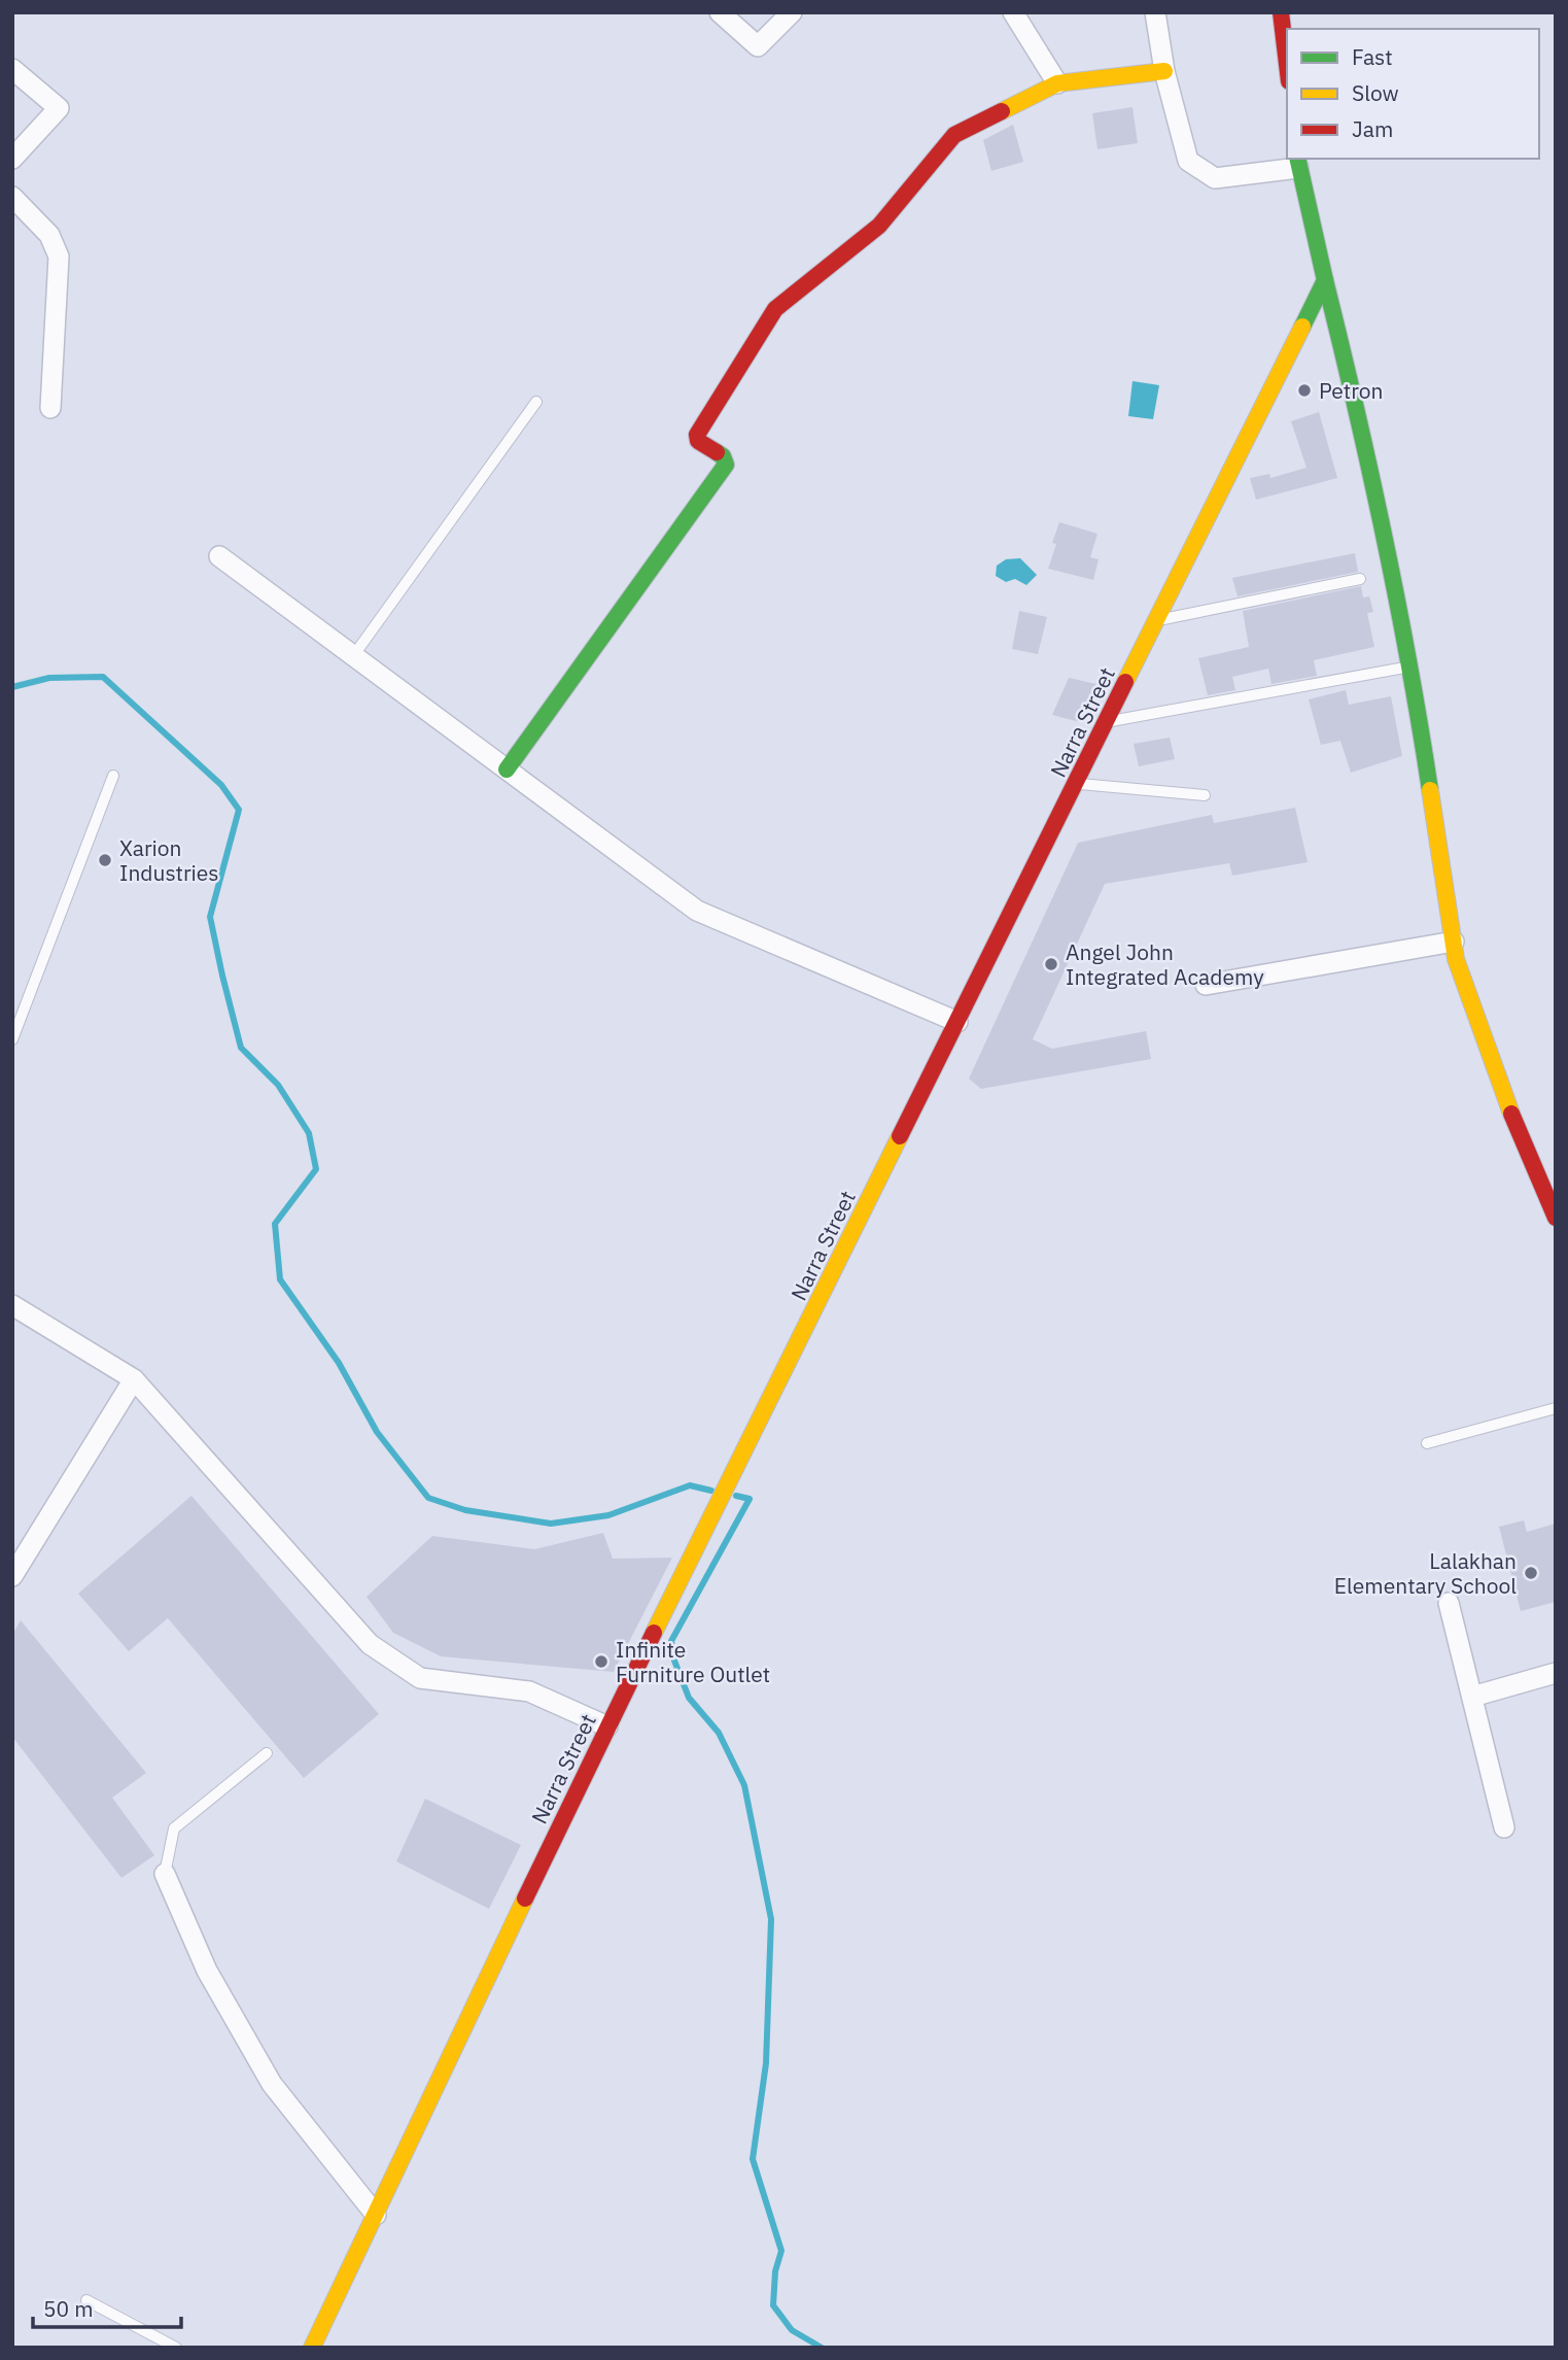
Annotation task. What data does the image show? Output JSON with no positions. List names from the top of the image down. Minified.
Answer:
{"streets":{"main road":["Narra Street"]},"places":["Petron","Xarion Industries","Angel John Integrated Academy","Lalakhan Elementary School","Infinite Furniture Outlet"],"legend":["Fast","Slow","Jam"],"scale_bar":"50 m"}
